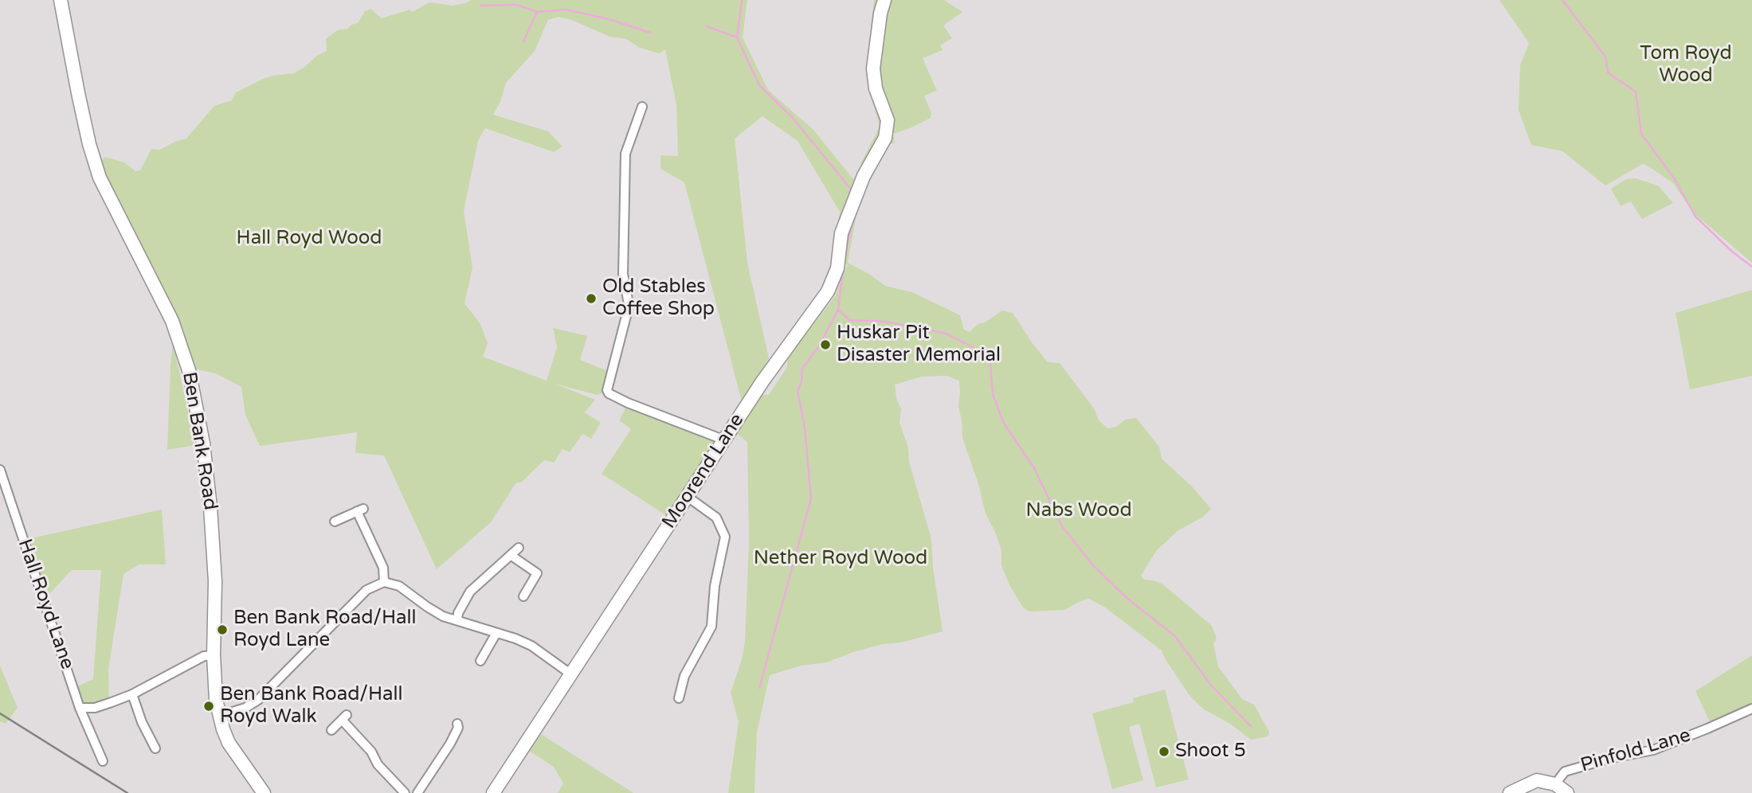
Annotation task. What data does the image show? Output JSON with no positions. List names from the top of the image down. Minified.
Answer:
{"streets":{"street":["Ben Bank Road","Moorend Lane","Hall Royd Lane","Pinfold Lane"]},"parks":["Tom Royd Wood","Hall Royd Wood","Nabs Wood","Nether Royd Wood"],"places":["Old Stables Coffee Shop","Huskar Pit Disaster Memorial","Ben Bank Road/Hall Royd Lane","Ben Bank Road/Hall Royd Walk","Shoot 5"]}
